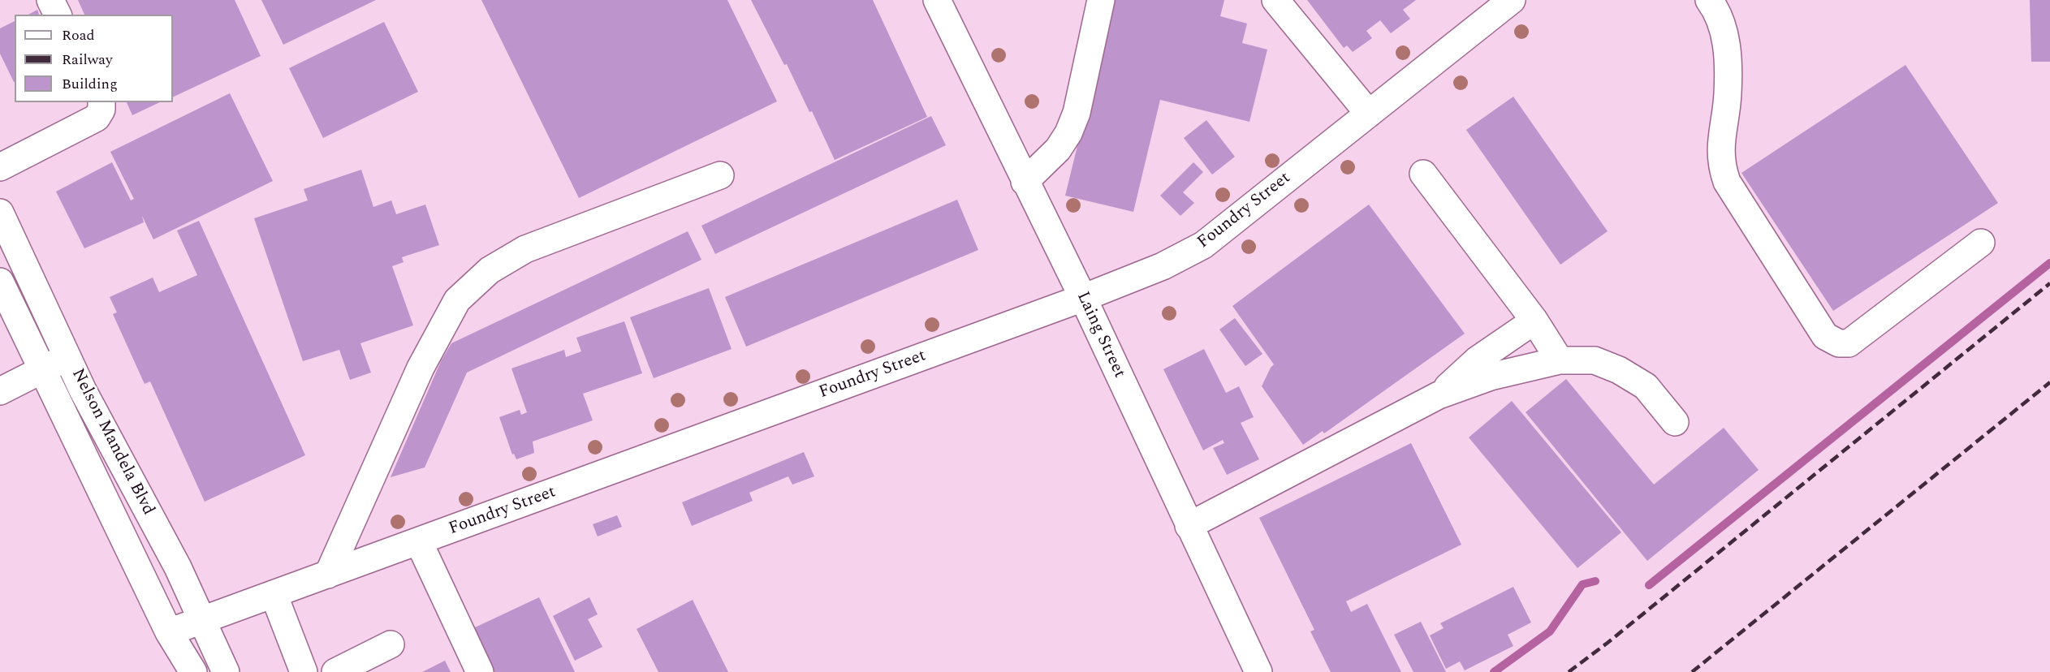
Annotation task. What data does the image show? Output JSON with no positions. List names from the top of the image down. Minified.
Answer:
{"streets":{"street":["Foundry Street","Laing Street","Nelson Mandela Blvd"]},"crossings":[["Foundry Street","Laing Street"],["Foundry Street","Nelson Mandela Blvd"]],"legend":["Road","Railway","Building"]}
